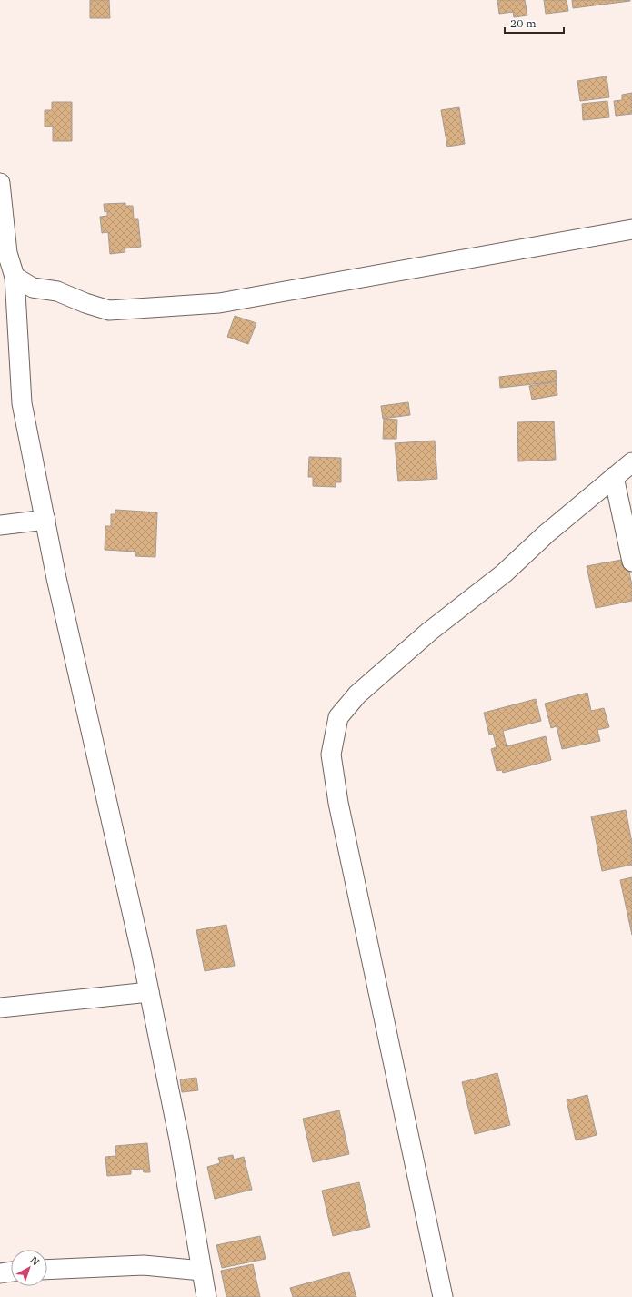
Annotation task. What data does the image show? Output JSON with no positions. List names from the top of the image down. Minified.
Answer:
{"scale_bar":"20 m","north":"top right"}
